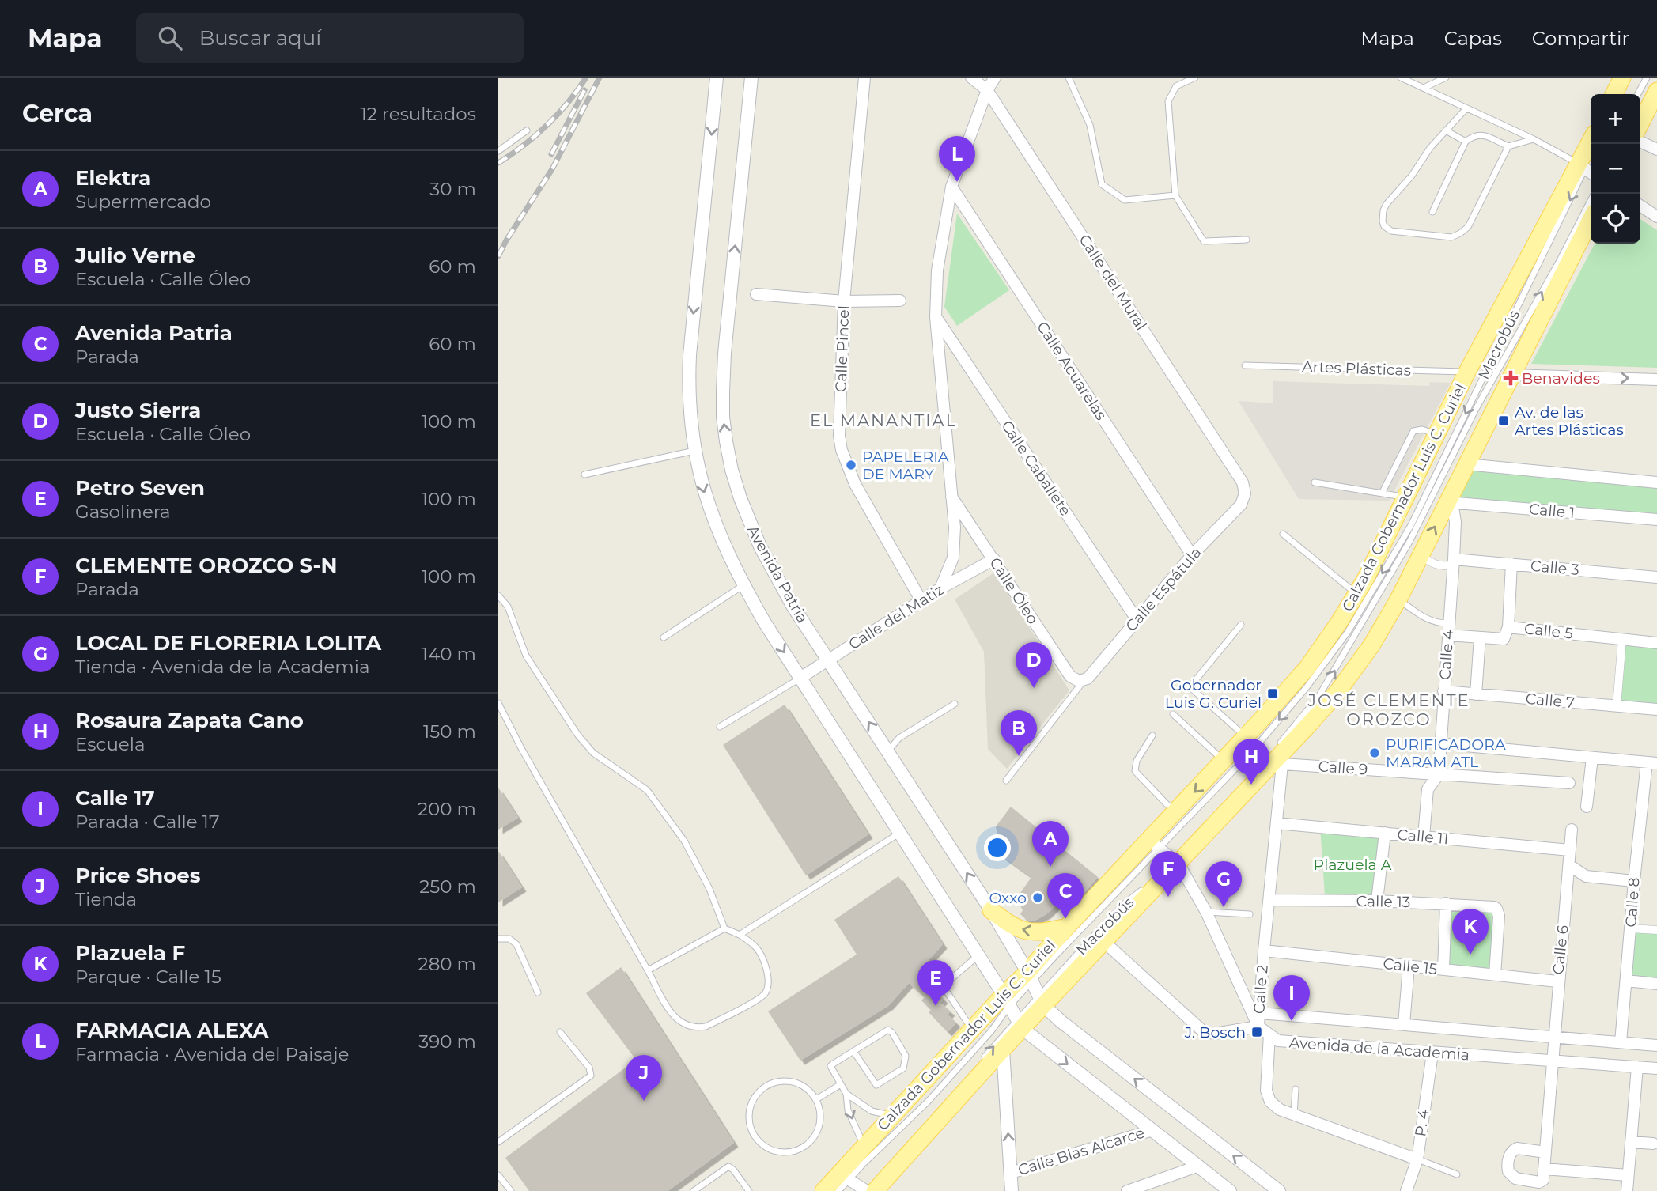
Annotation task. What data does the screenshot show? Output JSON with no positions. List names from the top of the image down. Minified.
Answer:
{"streets":{"main road":["Calzada Gobernador Luis C. Curiel"],"street":["Calle del Mural","Calle Pincel","Calle Acuarelas","Calle Caballete","Calle 1","Calle 3","Avenida Patria","Calle Espátula","Calle Óleo","Calle del Matiz","Calle 5","Calle 4","Calle 7","Calle 9","Calle 11","Calle 13","Calle 8","Calle 6","Calle 15","Calle 2","Avenida de la Academia","P. 4","Calle Blas Alcarce"],"lane":["Macrobús","Artes Plásticas"]},"crossings":[["Calle del Mural","Calle Espátula"],["Macrobús","Calzada Gobernador Luis C. Curiel"],["Macrobús","Avenida Patria"],["Macrobús","Avenida de la Academia"],["Calle Pincel","Calle del Matiz"],["Artes Plásticas","Calzada Gobernador Luis C. Curiel"],["Calle Acuarelas","Calle Espátula"],["Calle Caballete","Calle Espátula"],["Calzada Gobernador Luis C. Curiel","Avenida Patria"],["Calzada Gobernador Luis C. Curiel","Avenida de la Academia"],["Calle 1","Calle 4"],["Calle 3","Calle 4"],["Avenida Patria","Calle del Matiz"],["Calle Espátula","Calle Óleo"],["Calle Óleo","Calle del Matiz"],["Calle 5","Calle 4"],["Calle 4","Calle 7"],["Calle 4","Calle 9"],["Calle 4","Calle 11"],["Calle 9","Calle 2"],["Calle 11","Calle 6"],["Calle 11","Calle 2"],["Calle 13","Calle 15"],["Calle 13","Calle 2"],["Calle 6","Calle 15"],["Calle 6","Avenida de la Academia"],["Calle 15","Calle 2"],["Calle 2","Avenida de la Academia"],["Avenida de la Academia","P. 4"]],"districts":["EL MANANTIAL","JOSÉ CLEMENTE OROZCO"],"parks":["Plazuela A"],"places":{"health":["Benavides"],"transit":["Av. de las Artes Plásticas","Gobernador Luis G. Curiel","J. Bosch"],"other":["PAPELERIA DE MARY","PURIFICADORA MARAM ATL","Oxxo"]},"page":{"header":"Mapa","search":"Buscar aquí","nav":["Mapa","Capas","Compartir"],"heading":["Cerca","12 resultados"],"map_buttons":["+","−"],"pins":["L","D","B","H","A","F","G","C","K","E","I","J"],"list":[{"mark":"A","name":"Elektra","note":"Supermercado","value":"30 m"},{"mark":"B","name":"Julio Verne","note":"Escuela · Calle Óleo","value":"60 m"},{"mark":"C","name":"Avenida Patria","note":"Parada","value":"60 m"},{"mark":"D","name":"Justo Sierra","note":"Escuela · Calle Óleo","value":"100 m"},{"mark":"E","name":"Petro Seven","note":"Gasolinera","value":"100 m"},{"mark":"F","name":"CLEMENTE OROZCO S-N","note":"Parada","value":"100 m"},{"mark":"G","name":"LOCAL DE FLORERIA LOLITA","note":"Tienda · Avenida de la Academia","value":"140 m"},{"mark":"H","name":"Rosaura Zapata Cano","note":"Escuela","value":"150 m"},{"mark":"I","name":"Calle 17","note":"Parada · Calle 17","value":"200 m"},{"mark":"J","name":"Price Shoes","note":"Tienda","value":"250 m"},{"mark":"K","name":"Plazuela F","note":"Parque · Calle 15","value":"280 m"},{"mark":"L","name":"FARMACIA ALEXA","note":"Farmacia · Avenida del Paisaje","value":"390 m"}]}}
